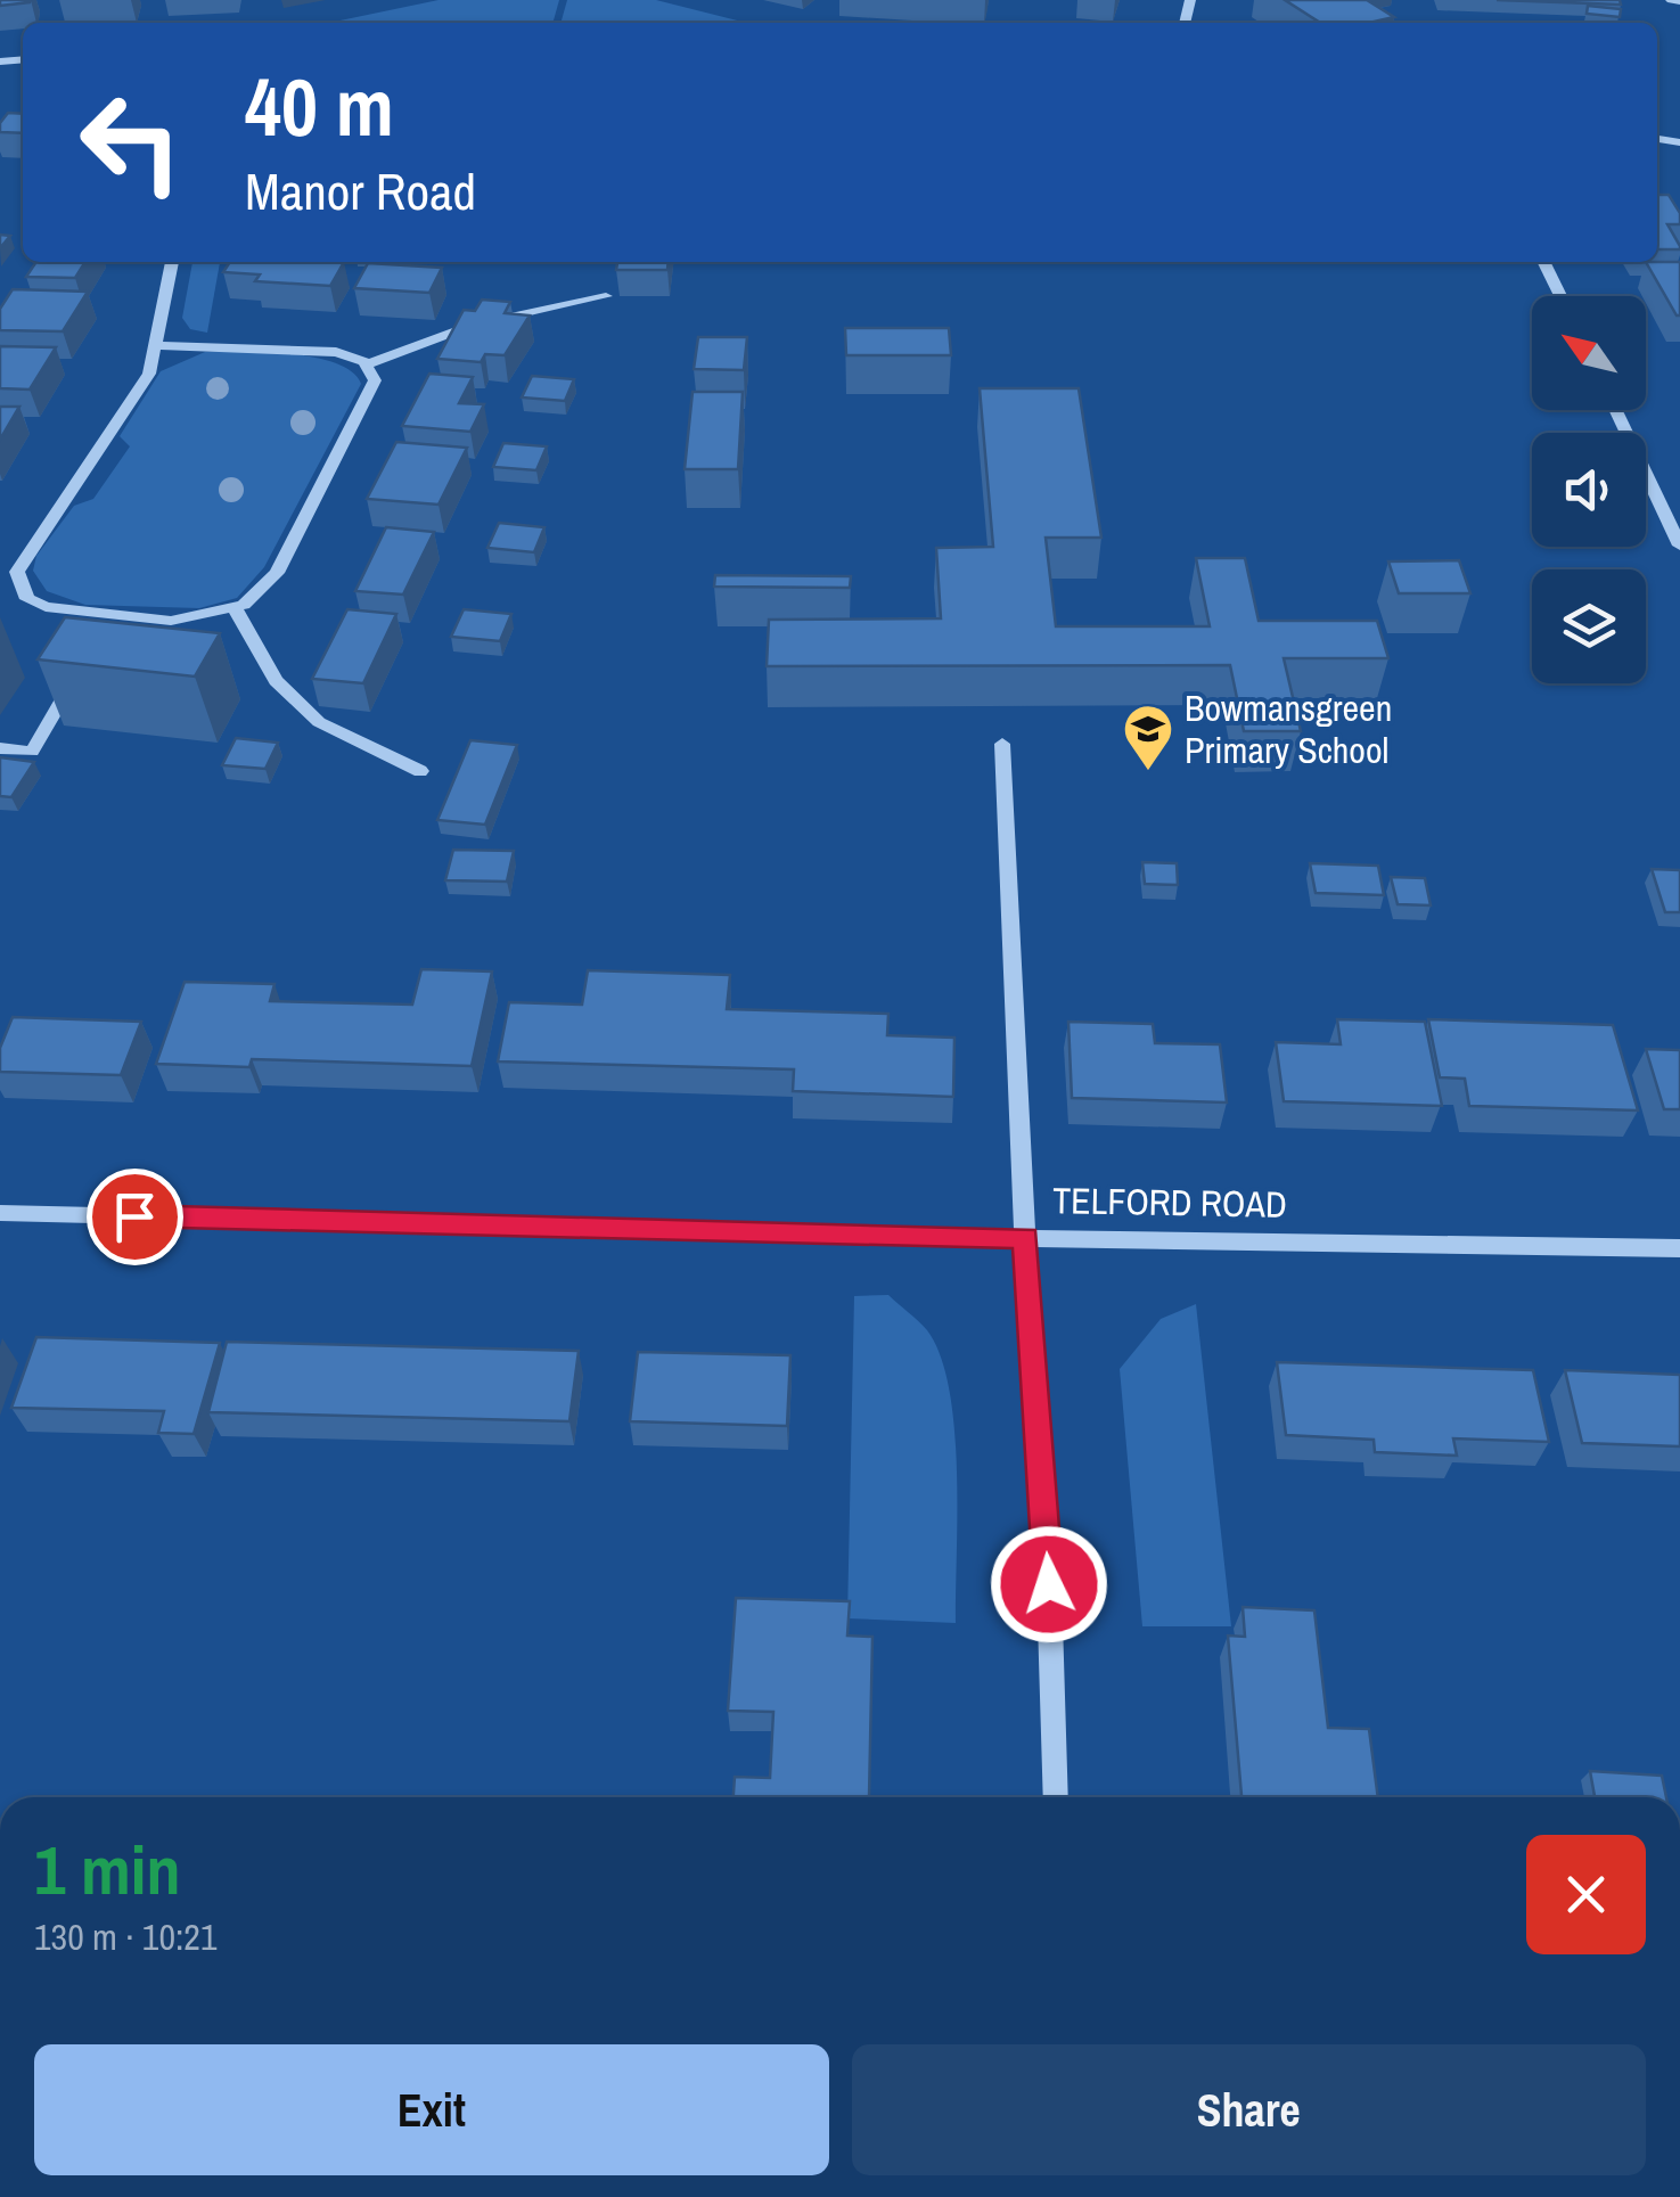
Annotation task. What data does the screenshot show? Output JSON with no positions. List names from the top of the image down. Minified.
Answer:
{"streets":{"street":["TELFORD ROAD"]},"places":{"school or university":["Bowmansgreen Primary School"]},"north":"top left","page":{"turn":["40 m","Manor Road"],"heading":["1 min","130 m · 10:21"],"buttons":["Exit","Share"]}}
